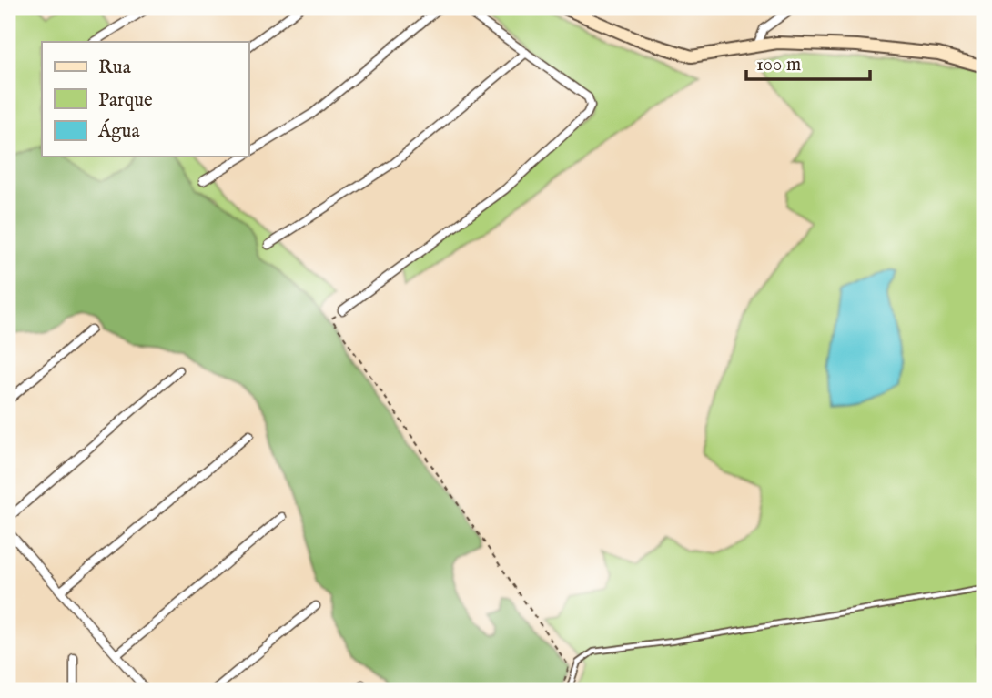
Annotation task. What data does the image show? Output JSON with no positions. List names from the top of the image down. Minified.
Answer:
{"legend":["Rua","Parque","Água"],"scale_bar":"100 m"}
